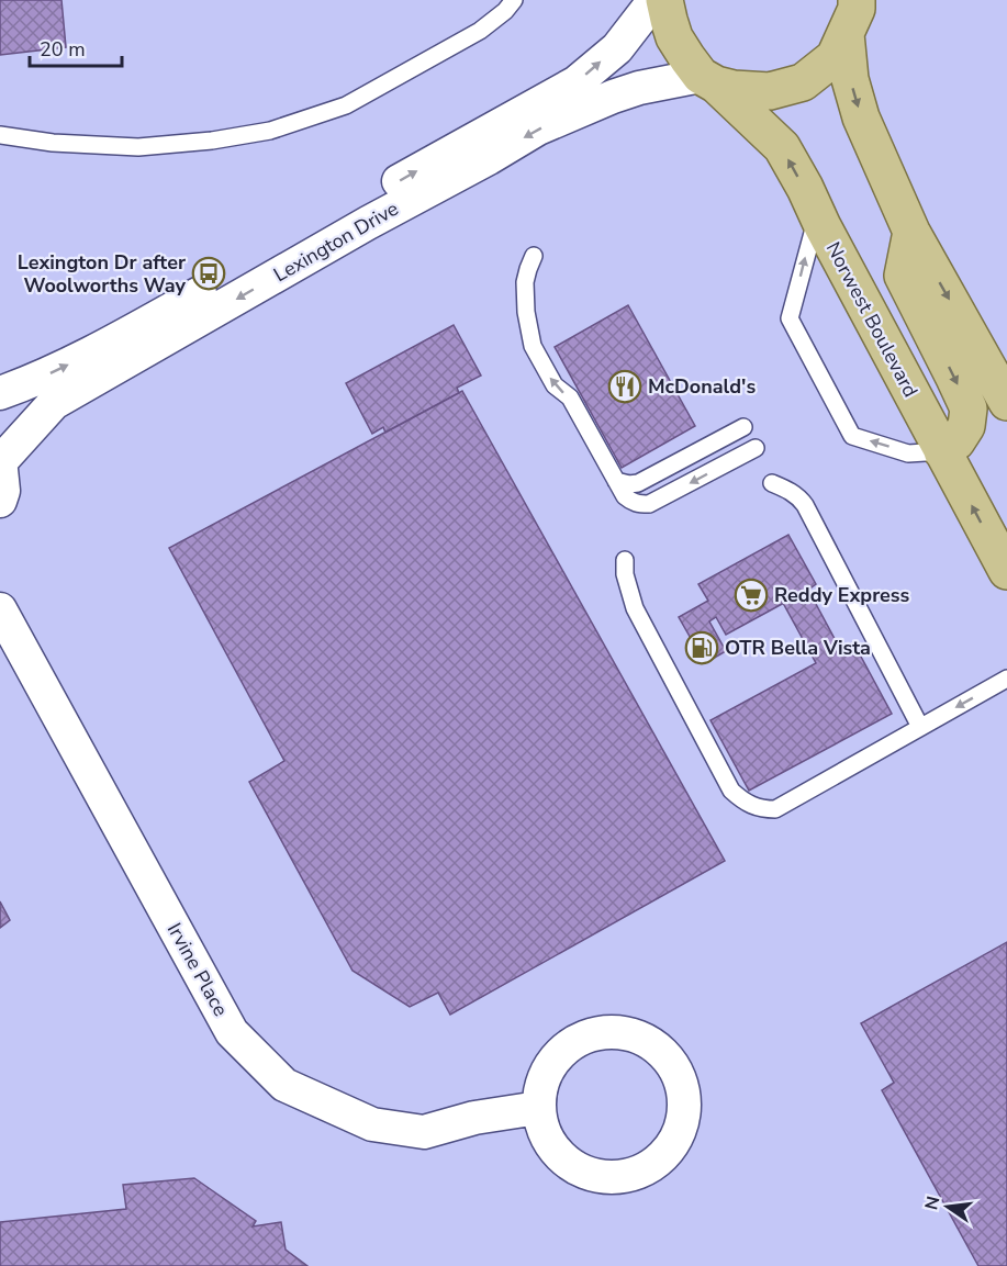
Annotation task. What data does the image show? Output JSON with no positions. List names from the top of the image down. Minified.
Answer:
{"streets":{"main road":["Norwest Boulevard"],"street":["Lexington Drive","Irvine Place"]},"crossings":[["Lexington Drive","Norwest Boulevard"]],"places":{"bus stop":["Lexington Dr after Woolworths Way"],"restaurant":["McDonald's"],"supermarket":["Reddy Express"],"fuel station":["OTR Bella Vista"]},"scale_bar":"20 m","north":"left"}
